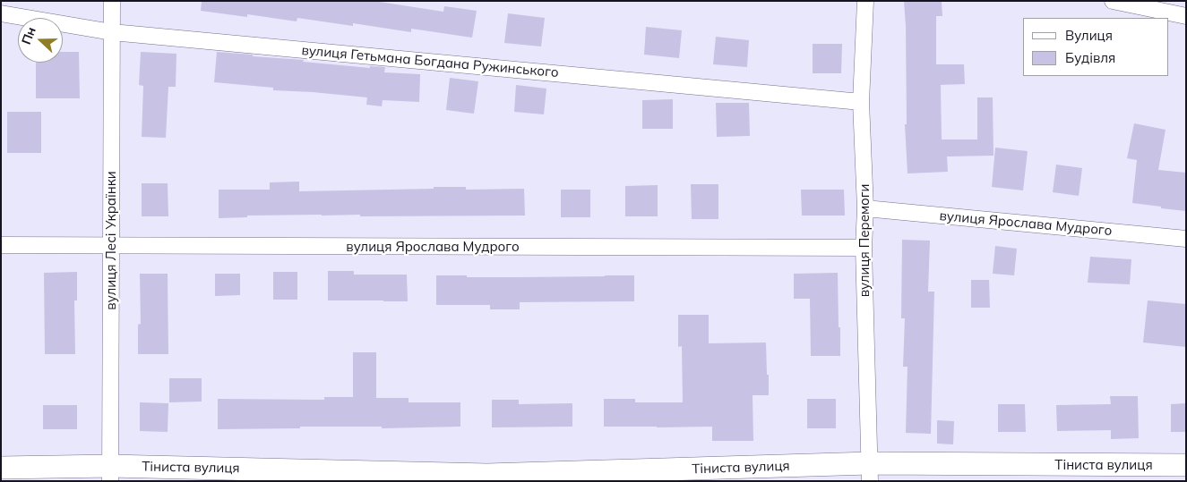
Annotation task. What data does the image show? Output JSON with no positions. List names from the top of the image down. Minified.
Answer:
{"streets":{"street":["вулиця Гетьмана Богдана Ружинського","вулиця Ярослава Мудрого","вулиця Лесі Українки","вулиця Перемоги","Тіниста вулиця"]},"crossings":[["вулиця Гетьмана Богдана Ружинського","вулиця Лесі Українки"],["вулиця Гетьмана Богдана Ружинського","вулиця Перемоги"],["вулиця Ярослава Мудрого","вулиця Лесі Українки"],["вулиця Ярослава Мудрого","вулиця Перемоги"],["вулиця Лесі Українки","Тіниста вулиця"],["вулиця Перемоги","Тіниста вулиця"]],"legend":["Вулиця","Будівля"],"north":"left"}
